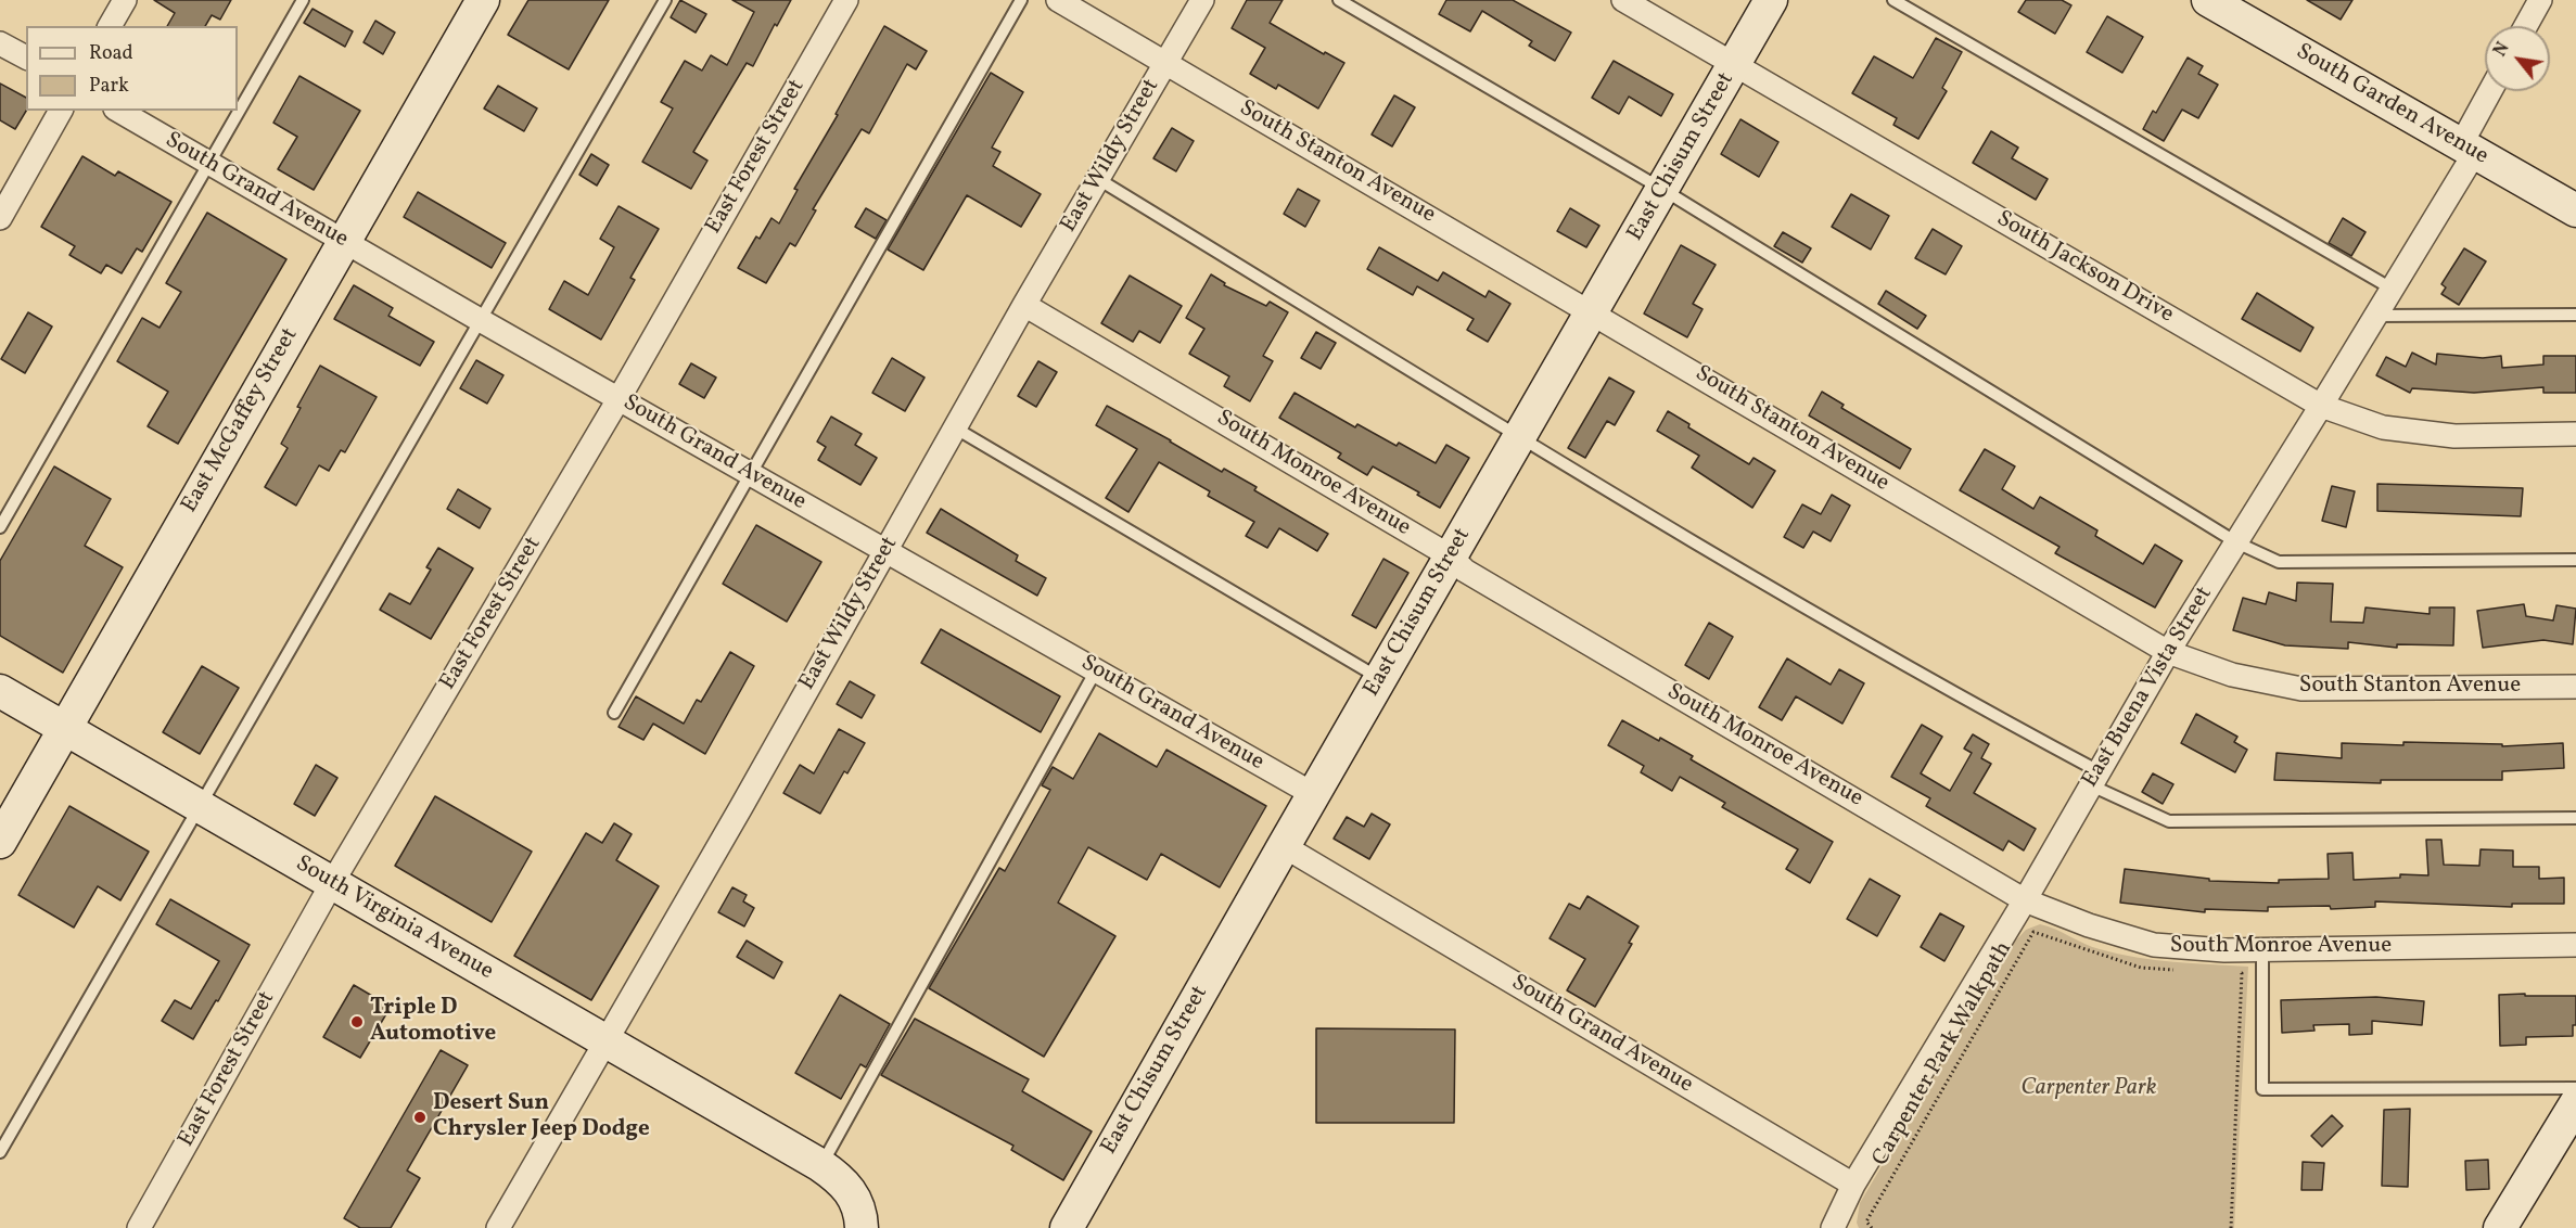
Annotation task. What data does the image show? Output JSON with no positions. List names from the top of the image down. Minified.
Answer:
{"streets":{"street":["South Garden Avenue","East Wildy Street","East Forest Street","East Chisum Street","South Stanton Avenue","South Grand Avenue","South Jackson Drive","East McGaffey Street","South Monroe Avenue","East Buena Vista Street","South Virginia Avenue"],"path":["Carpenter Park Walkpath"]},"crossings":[["South Garden Avenue","East Buena Vista Street"],["East Wildy Street","South Stanton Avenue"],["East Wildy Street","South Grand Avenue"],["East Wildy Street","South Monroe Avenue"],["East Wildy Street","South Virginia Avenue"],["East Forest Street","South Grand Avenue"],["East Forest Street","South Virginia Avenue"],["East Chisum Street","South Stanton Avenue"],["East Chisum Street","South Grand Avenue"],["East Chisum Street","South Jackson Drive"],["East Chisum Street","South Monroe Avenue"],["South Stanton Avenue","East Buena Vista Street"],["South Grand Avenue","East McGaffey Street"],["South Grand Avenue","East Buena Vista Street"],["South Jackson Drive","East Buena Vista Street"],["East McGaffey Street","South Virginia Avenue"],["South Monroe Avenue","East Buena Vista Street"]],"parks":["Carpenter Park"],"places":["Triple D Automotive","Desert Sun Chrysler Jeep Dodge"],"legend":["Road","Park"],"north":"top left"}
